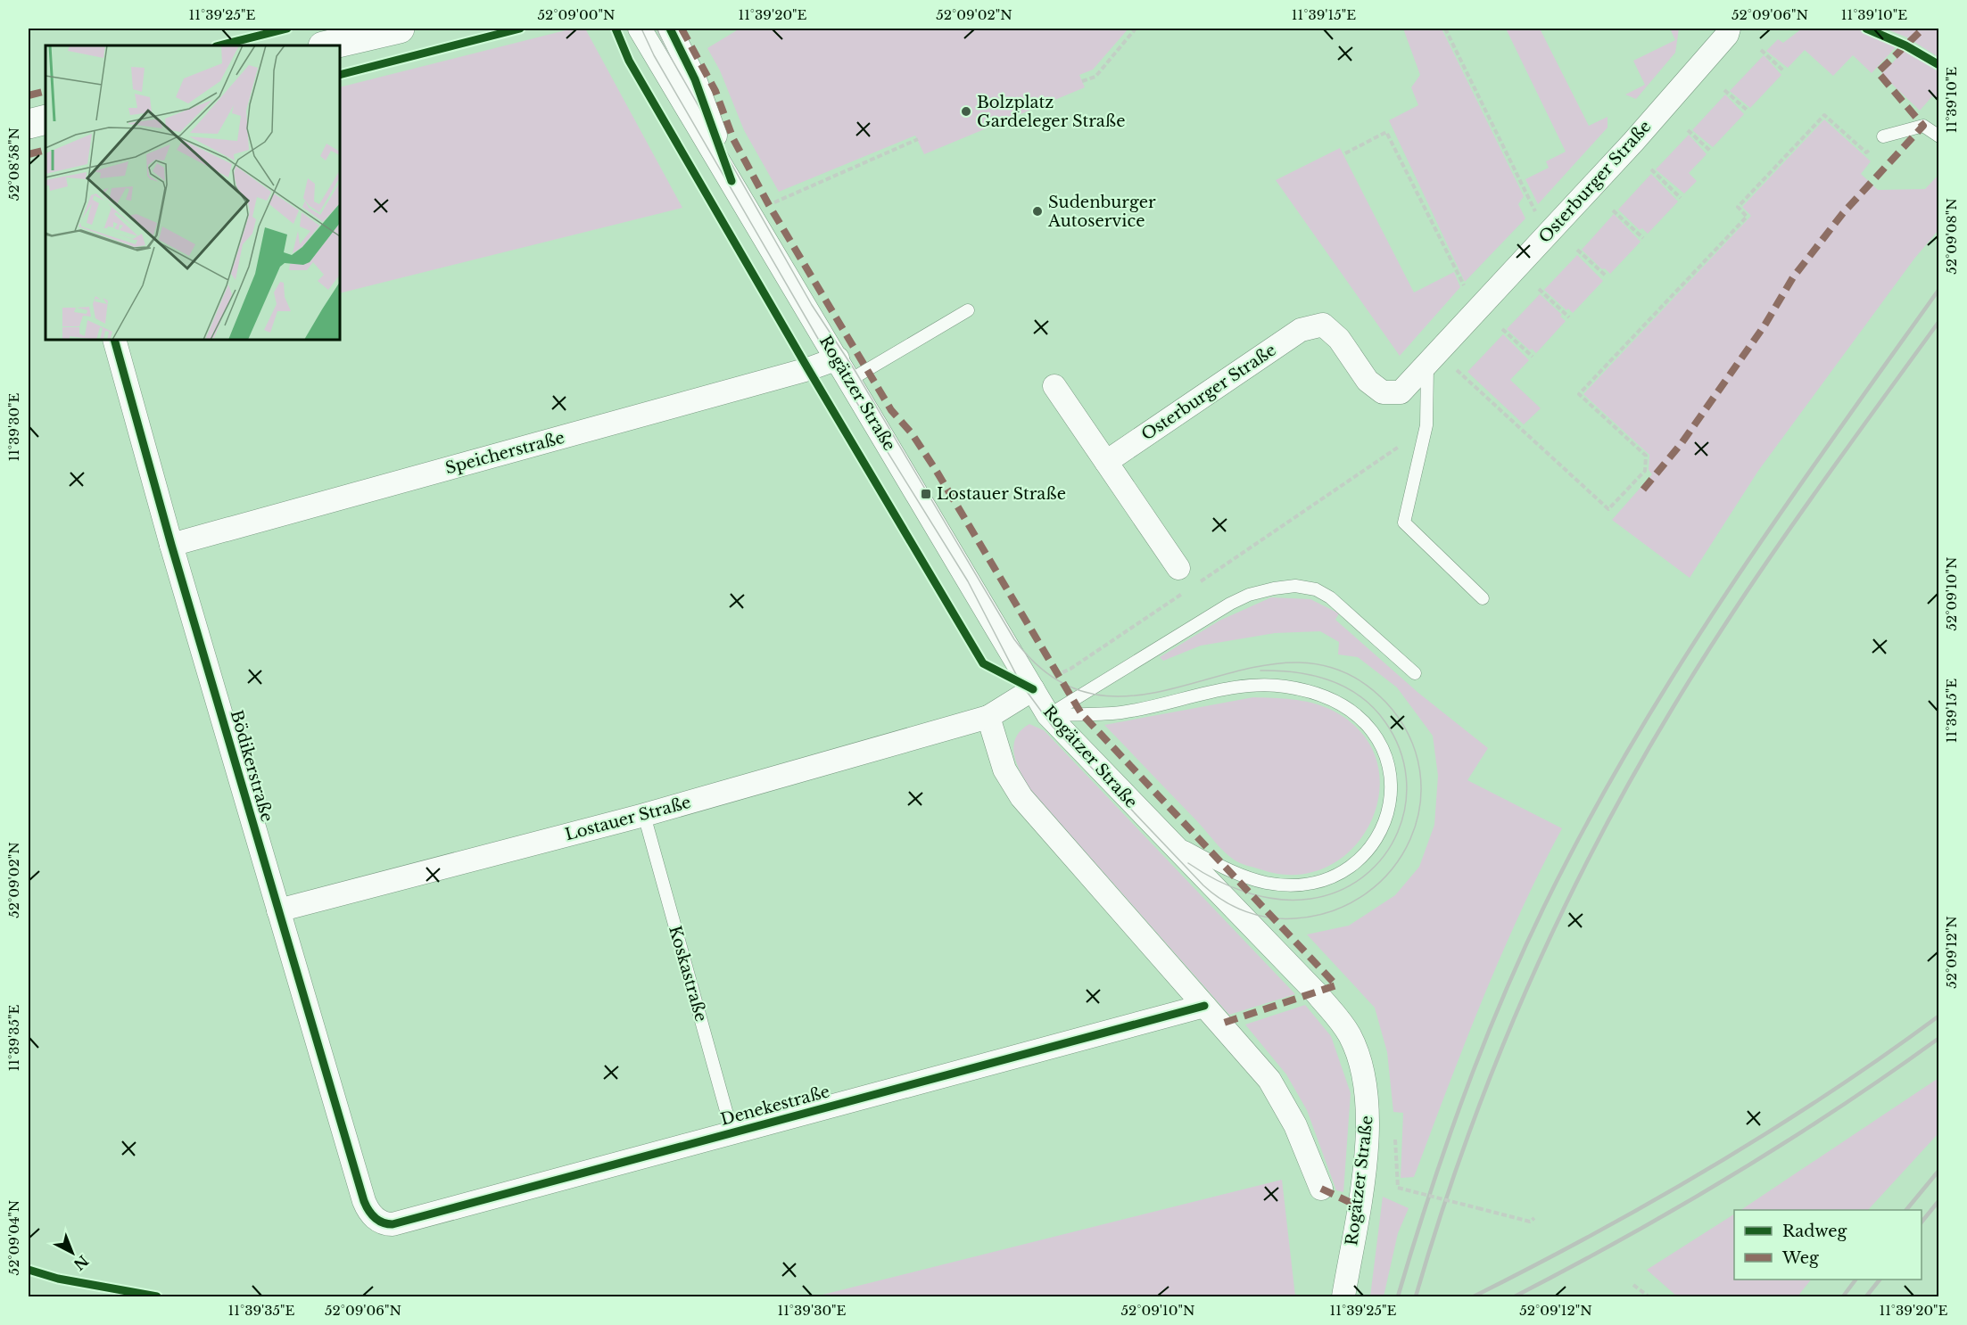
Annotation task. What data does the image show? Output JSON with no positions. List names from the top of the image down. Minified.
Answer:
{"streets":{"street":["Osterburger Straße","Rogätzer Straße","Speicherstraße","Bödikerstraße","Lostauer Straße","Denekestraße"],"lane":["Koskastraße"]},"crossings":[["Rogätzer Straße","Speicherstraße"],["Rogätzer Straße","Lostauer Straße"],["Speicherstraße","Bödikerstraße"],["Bödikerstraße","Lostauer Straße"],["Bödikerstraße","Denekestraße"],["Lostauer Straße","Koskastraße"],["Koskastraße","Denekestraße"]],"places":{"other":["Bolzplatz Gardeleger Straße","Sudenburger Autoservice"],"transit":["Lostauer Straße"]},"legend":["Radweg","Weg"],"north":"bottom right","coordinates":["11°39'25\"E","52°09'00\"N","11°39'20\"E","52°09'02\"N","11°39'15\"E","52°09'06\"N","11°39'10\"E","52°08'58\"N","52°09'08\"N","11°39'30\"E","52°09'10\"N","52°09'12\"N","11°39'35\"E","52°09'04\"N"]}
